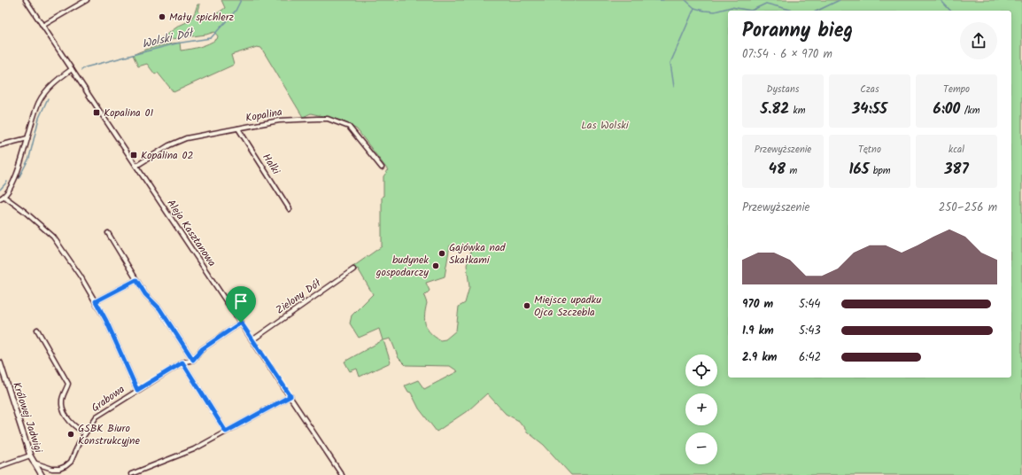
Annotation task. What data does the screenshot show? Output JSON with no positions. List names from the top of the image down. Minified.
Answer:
{"streets":{"street":["Kopalina","Halki","Aleja Kasztanowa","Zielony Dół","Grabowa","Królowej Jadwigi"]},"crossings":[["Kopalina","Halki"],["Kopalina","Aleja Kasztanowa"],["Aleja Kasztanowa","Zielony Dół"],["Grabowa","Królowej Jadwigi"]],"water":["Wolski Dół"],"parks":["Las Wolski"],"places":{"other":["Mały spichlerz","Gajówka nad Skałkami","budynek gospodarczy","Miejsce upadku Ojca Szczebla","GSBK Biuro Konstrukcyjne"],"transit":["Kopalina 01","Kopalina 02"]},"page":{"heading":["Poranny bieg","07:54 · 6 × 970 m"],"stats":[["Dystans","5.82 km"],["Czas","34:55"],["Tempo","6:00 /km"],["Przewyższenie","48 m"],["Tętno","165 bpm"],["kcal","387"]],"chart":["Przewyższenie","250–256 m"],"list":[{"name":"970 m","note":"5:44"},{"name":"1.9 km","note":"5:43"},{"name":"2.9 km","note":"6:42"}],"map_buttons":["+","−"]}}
